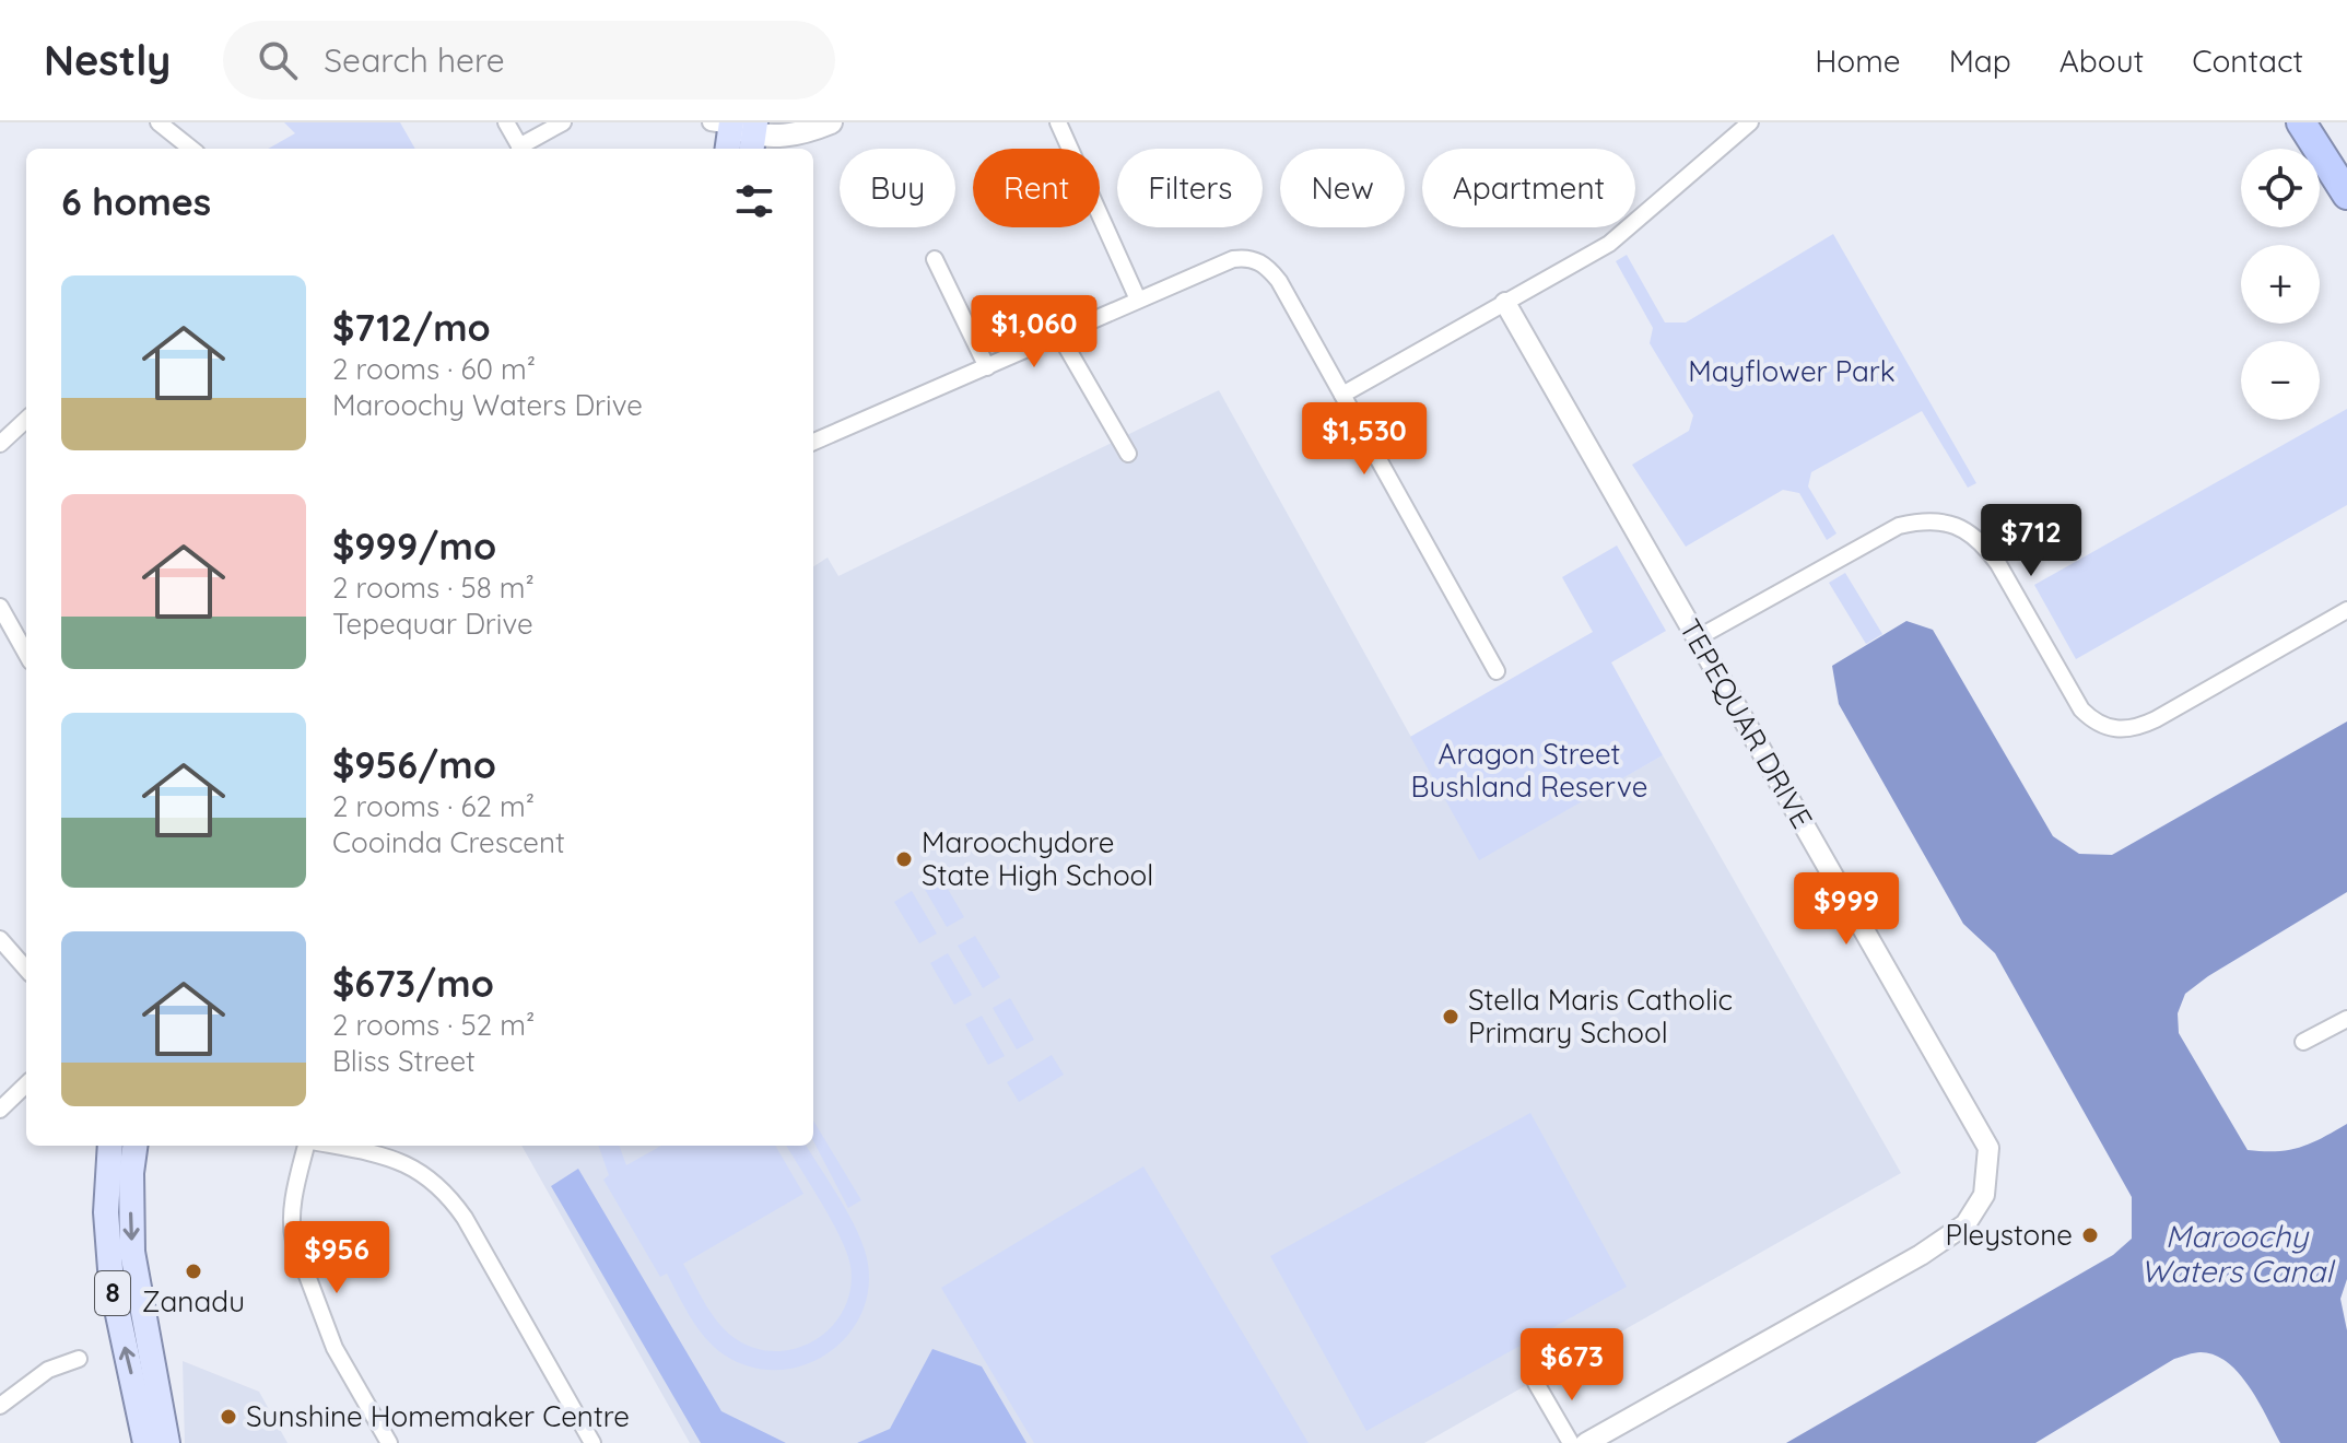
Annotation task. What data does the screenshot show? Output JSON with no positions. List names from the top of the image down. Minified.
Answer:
{"streets":{"main road":["8"],"street":["TEPEQUAR DRIVE"]},"water":["Maroochy Waters Canal"],"parks":["Mayflower Park","Aragon Street Bushland Reserve"],"places":["Maroochydore State High School","Stella Maris Catholic Primary School","Pleystone","Zanadu","Sunshine Homemaker Centre"],"page":{"header":"Nestly","search":"Search here","nav":["Home","Map","About","Contact"],"map_buttons":["+","−"],"chip":["Buy","Rent","Filters","New","Apartment"],"heading":"6 homes","list":[{"name":"$712/mo","note":"2 rooms · 60 m² · Maroochy Waters Drive"},{"name":"$999/mo","note":"2 rooms · 58 m² · Tepequar Drive"},{"name":"$956/mo","note":"2 rooms · 62 m² · Cooinda Crescent"},{"name":"$673/mo","note":"2 rooms · 52 m² · Bliss Street"}],"price":["$1,060","$1,530","$712","$999","$956","$673"]}}
